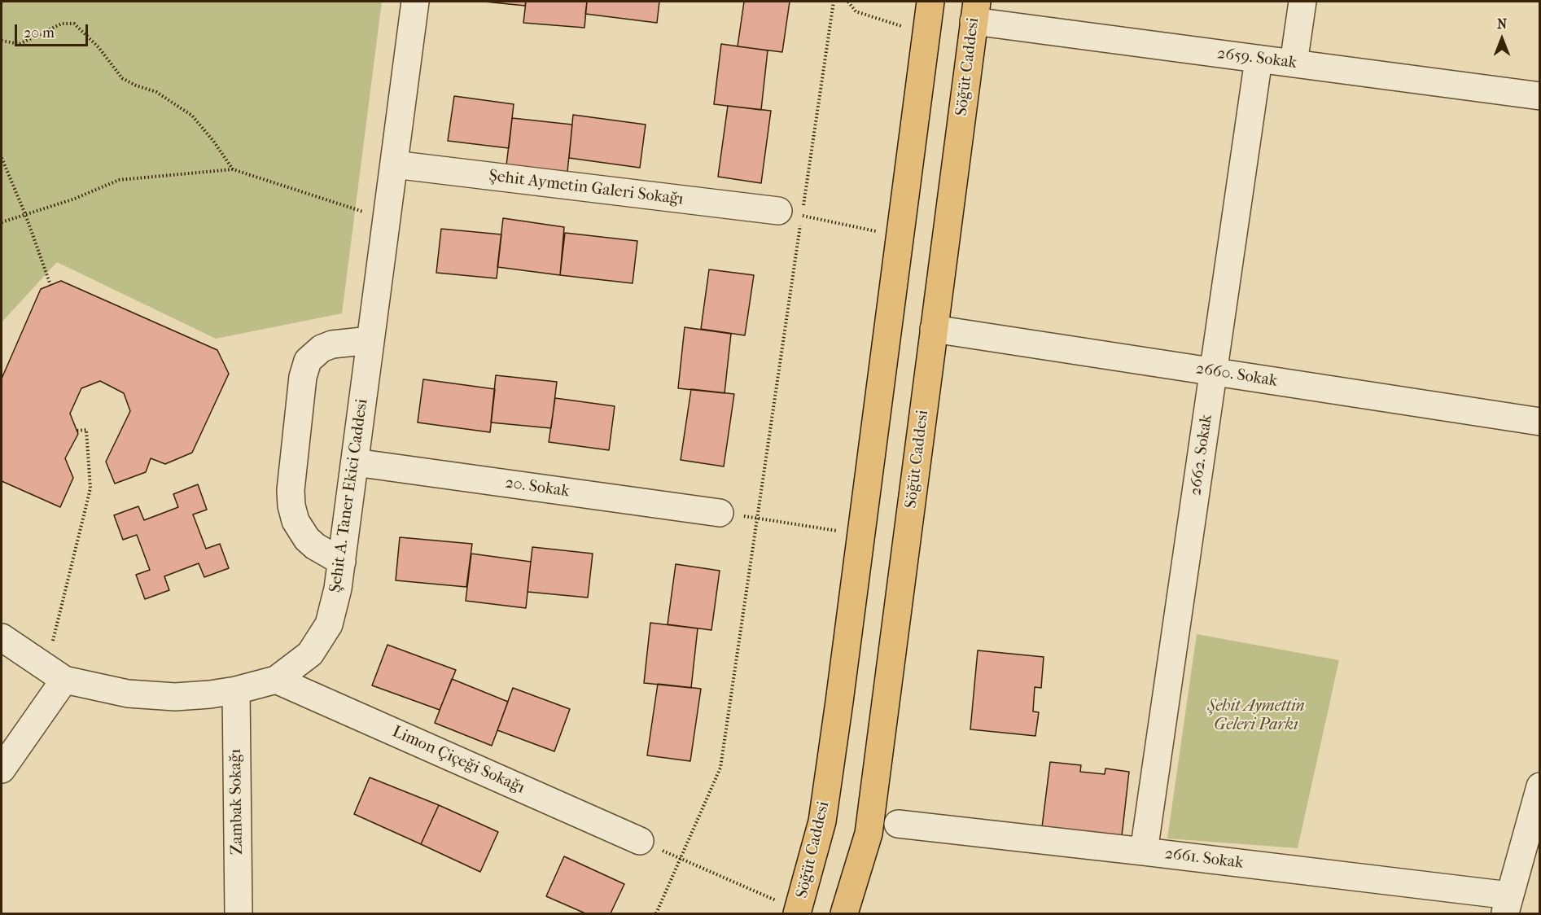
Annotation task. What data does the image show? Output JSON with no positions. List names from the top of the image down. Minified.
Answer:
{"streets":{"main road":["Söğüt Caddesi"],"street":["2659. Sokak","Şehit Aymetin Galeri Sokağı","2660. Sokak","2662. Sokak","20. Sokak","Şehit A. Taner Ekici Caddesi","Limon Çiçeği Sokağı","Zambak Sokağı","2661. Sokak"]},"crossings":[["2659. Sokak","Söğüt Caddesi"],["2659. Sokak","2662. Sokak"],["Söğüt Caddesi","2660. Sokak"],["Şehit Aymetin Galeri Sokağı","Şehit A. Taner Ekici Caddesi"],["2660. Sokak","2662. Sokak"],["2662. Sokak","2661. Sokak"],["20. Sokak","Şehit A. Taner Ekici Caddesi"],["Şehit A. Taner Ekici Caddesi","Limon Çiçeği Sokağı"],["Şehit A. Taner Ekici Caddesi","Zambak Sokağı"]],"parks":["Şehit Aymettin Geleri Parkı"],"scale_bar":"20 m","north":"top"}
